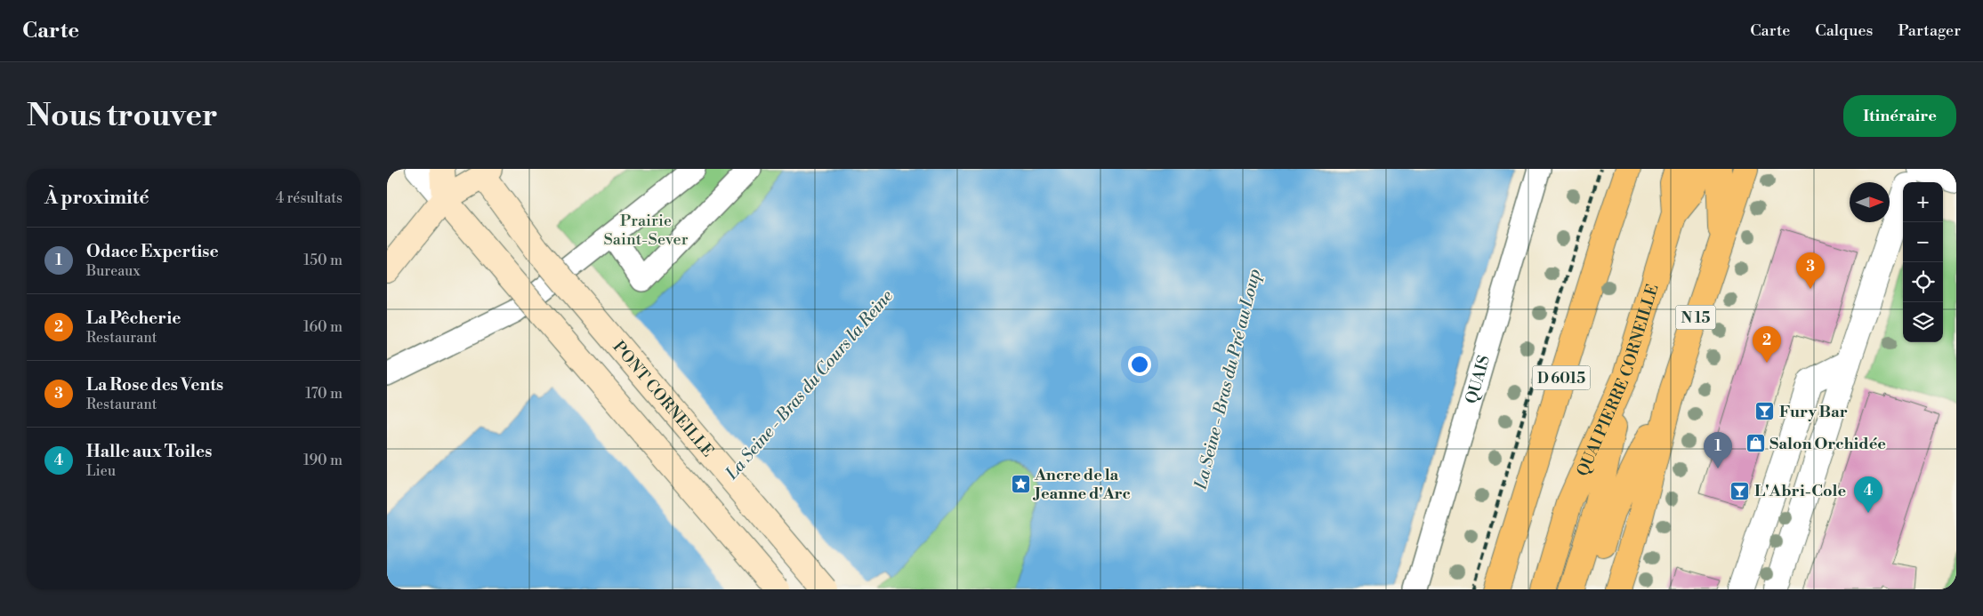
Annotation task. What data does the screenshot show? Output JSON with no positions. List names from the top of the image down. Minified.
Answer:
{"streets":{"main road":["N 15","D 6015","QUAI PIERRE CORNEILLE","PONT CORNEILLE"],"street":["QUAIS"]},"water":["La Seine - Bras du Pré au Loup","La Seine - Bras du Cours la Reine"],"parks":["Prairie Saint-Sever"],"places":{"bar":["Fury Bar","L'Abri-Cole"],"shop":["Salon Orchidée"],"place":["Ancre de la Jeanne d'Arc"]},"north":"right","page":{"header":"Carte","nav":["Carte","Calques","Partager"],"buttons":"Itinéraire","title":"Nous trouver","heading":["À proximité","4 résultats"],"map_buttons":["+","−"],"list":[{"mark":"1","name":"Odace Expertise","note":"Bureaux","value":"150 m"},{"mark":"2","name":"La Pêcherie","note":"Restaurant","value":"160 m"},{"mark":"3","name":"La Rose des Vents","note":"Restaurant","value":"170 m"},{"mark":"4","name":"Halle aux Toiles","note":"Lieu","value":"190 m"}],"pins":["3","2","1","4"]}}
